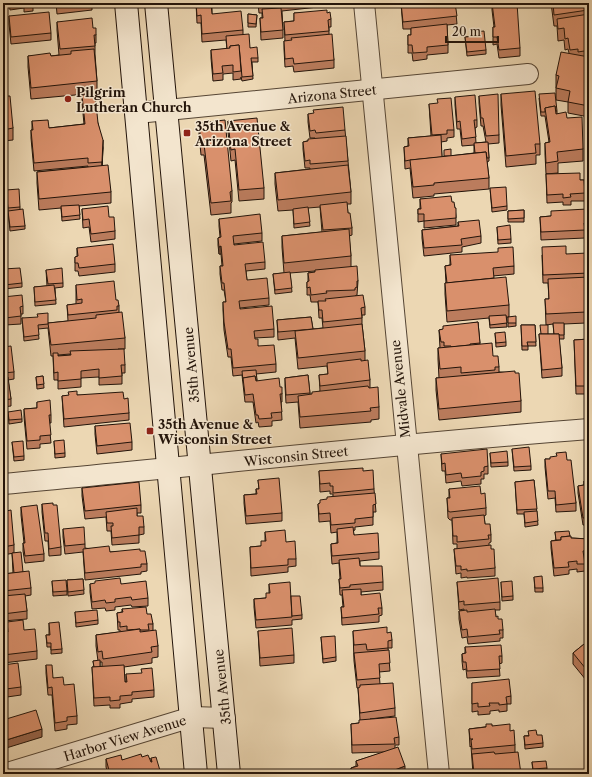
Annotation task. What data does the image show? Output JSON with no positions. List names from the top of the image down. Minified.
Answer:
{"streets":{"main road":["35th Avenue"],"street":["Arizona Street","Midvale Avenue","Wisconsin Street","Harbor View Avenue"]},"crossings":[["Arizona Street","35th Avenue"],["Arizona Street","Midvale Avenue"],["35th Avenue","Wisconsin Street"],["35th Avenue","Harbor View Avenue"],["Midvale Avenue","Wisconsin Street"]],"places":{"other":["Pilgrim Lutheran Church"],"transit":["35th Avenue & Arizona Street","35th Avenue & Wisconsin Street"]},"scale_bar":"20 m"}
